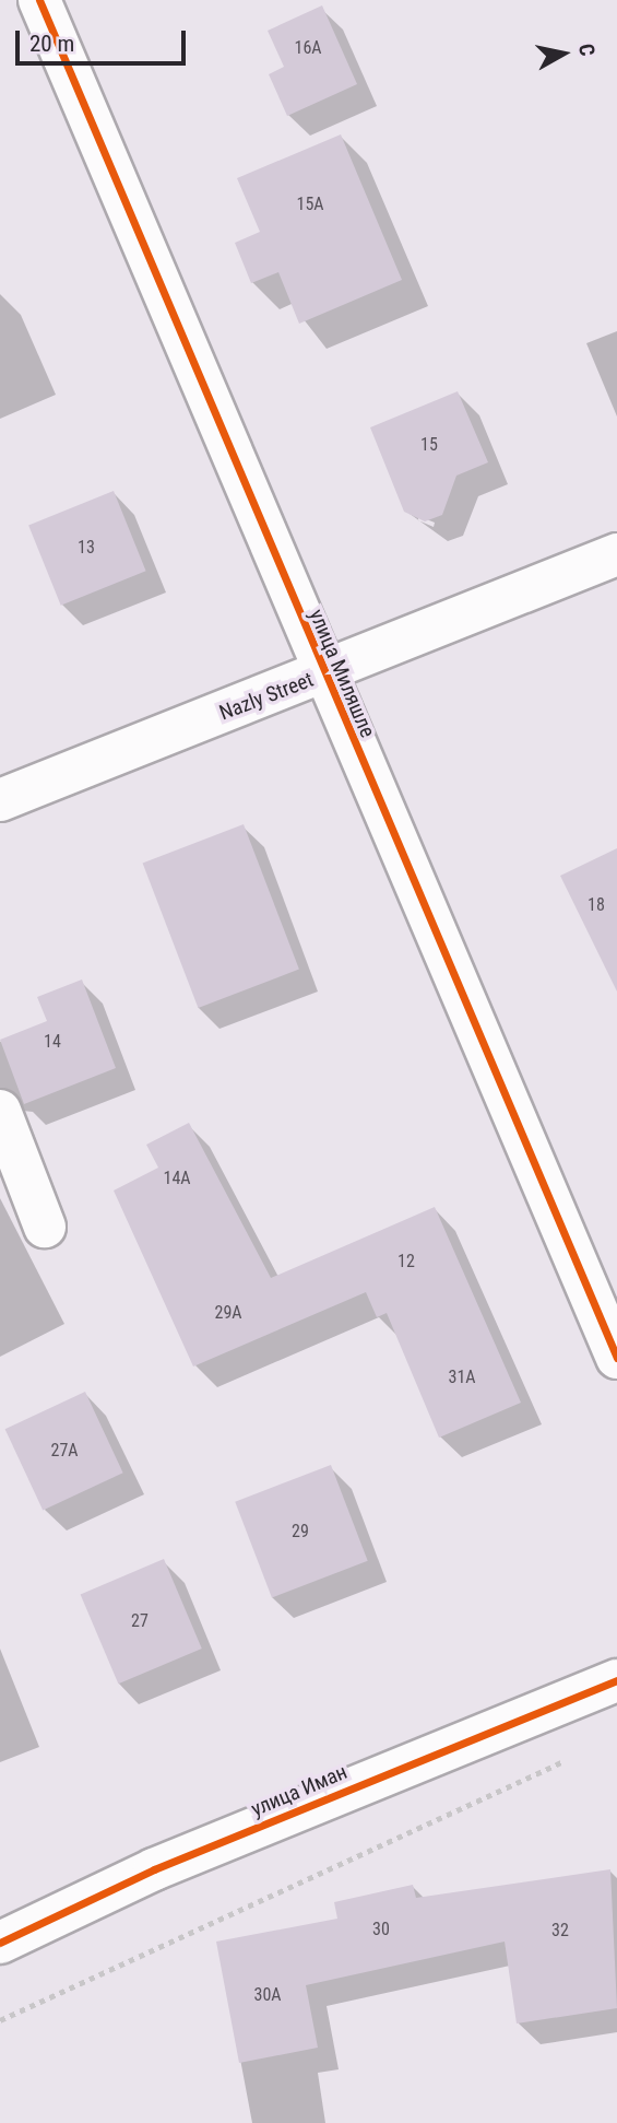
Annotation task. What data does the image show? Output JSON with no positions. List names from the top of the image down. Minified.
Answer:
{"streets":{"street":["улица Миляшле","Nazly Street","улица Иман"]},"crossings":[["улица Миляшле","Nazly Street"]],"house_numbers":["16А","15А","15","13","18","14","14А","12","29А","31А","27А","29","27","30","32","30А"],"scale_bar":"20 m","north":"right"}
